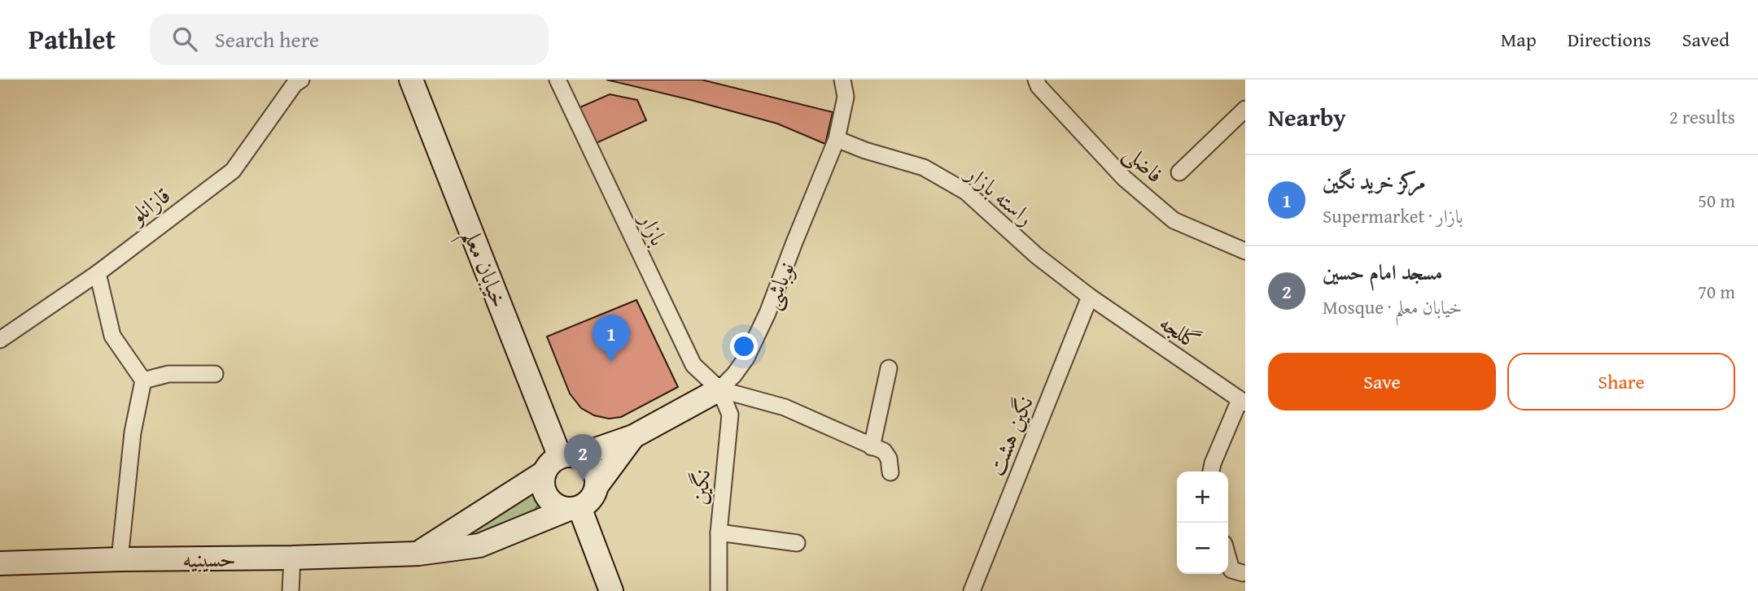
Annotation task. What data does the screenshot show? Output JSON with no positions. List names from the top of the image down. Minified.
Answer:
{"streets":{"street":["فاضلی","راسته بازار","قازانلو","بازار","خیابان معلم","نوباشی","گللجه","نگین هشت","نگین","حسینیه"]},"crossings":[["راسته بازار","نوباشی"],["راسته بازار","گللجه"],["راسته بازار","نگین هشت"],["بازار","نوباشی"],["بازار","نگین"],["خیابان معلم","نوباشی"],["خیابان معلم","حسینیه"],["نوباشی","نگین"],["نوباشی","حسینیه"],["گللجه","نگین هشت"]],"page":{"header":"Pathlet","search":"Search here","nav":["Map","Directions","Saved"],"heading":["Nearby","2 results"],"list":[{"mark":"1","name":"مرکز خرید نگین","note":"Supermarket · بازار","value":"50 m"},{"mark":"2","name":"مسجد امام حسین","note":"Mosque · خیابان معلم","value":"70 m"}],"pins":["1","2"],"buttons":["Save","Share"],"map_buttons":["+","−"]}}
